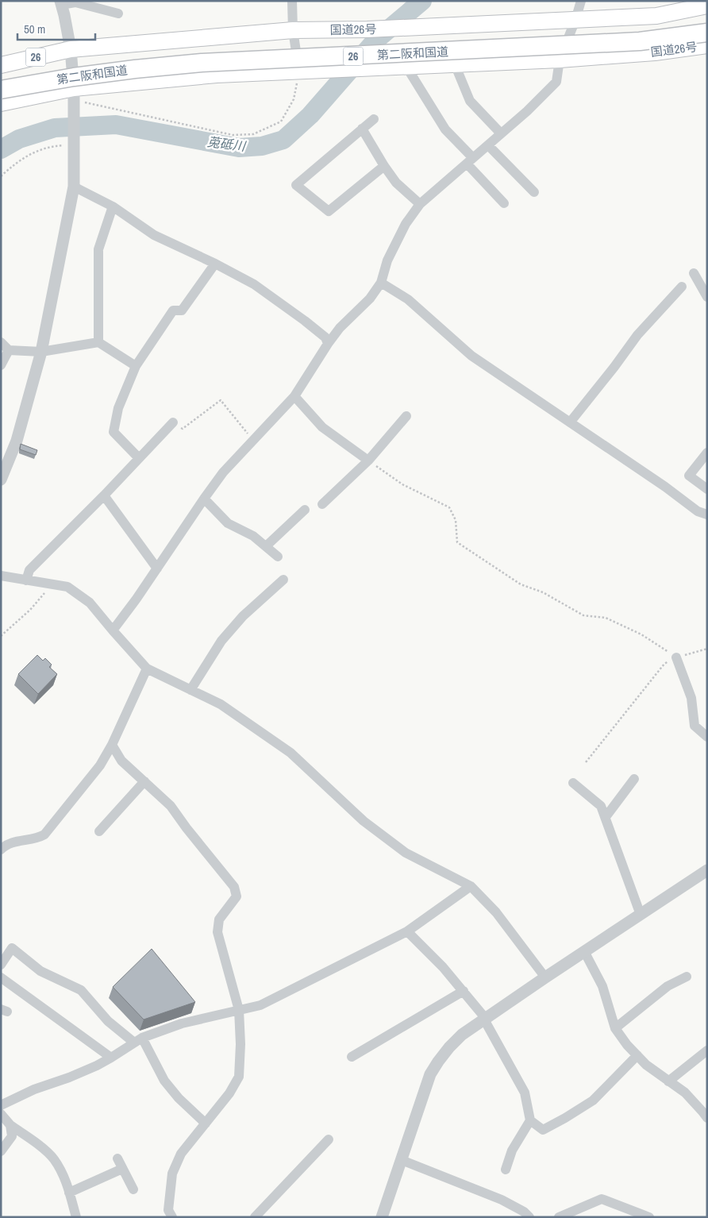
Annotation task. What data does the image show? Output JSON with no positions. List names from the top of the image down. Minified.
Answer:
{"streets":{"highway":["国道26号","第二阪和国道","26"]},"water":["莵砥川"],"scale_bar":"50 m"}
